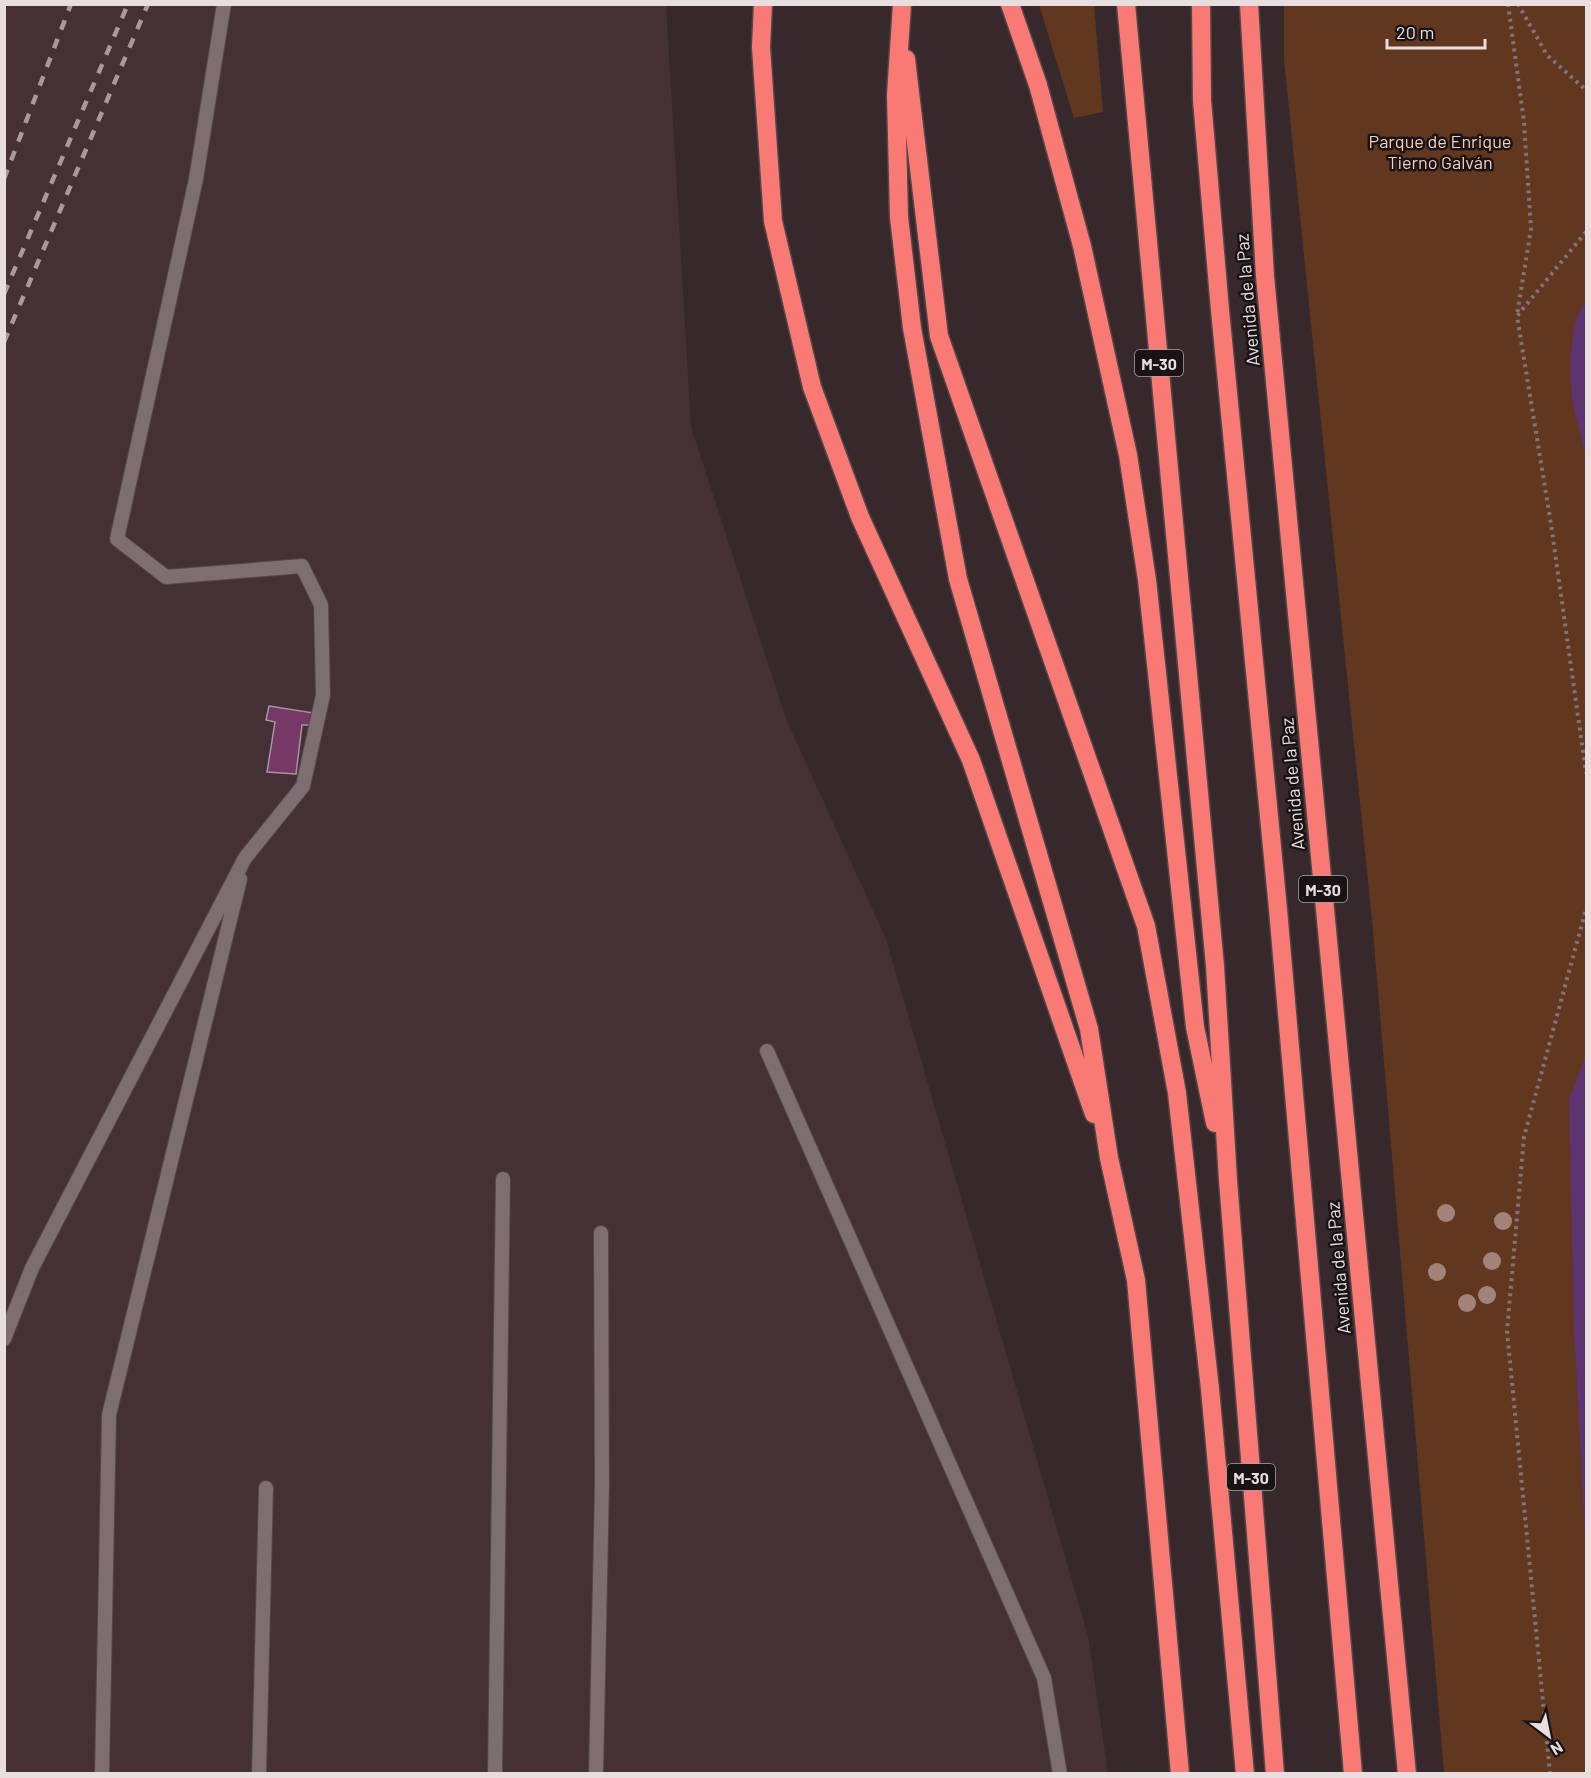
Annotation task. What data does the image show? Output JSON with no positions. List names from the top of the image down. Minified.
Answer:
{"streets":{"highway":["Avenida de la Paz","M-30"]},"parks":["Parque de Enrique Tierno Galván"],"scale_bar":"20 m","north":"bottom right"}
